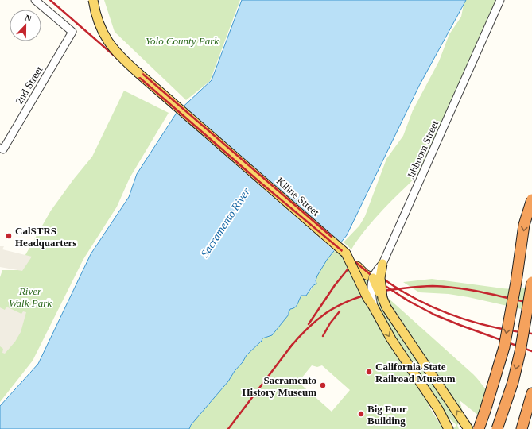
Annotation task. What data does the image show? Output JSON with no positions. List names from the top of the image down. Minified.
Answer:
{"streets":{"main road":["Kiline Street"],"street":["2nd Street","Jibboom Street"]},"crossings":[["Jibboom Street","Kiline Street"]],"water":["Sacramento River"],"parks":["Yolo County Park","River Walk Park"],"places":["CalSTRS Headquarters","California State Railroad Museum","Sacramento History Museum","Big Four Building"],"north":"top"}
